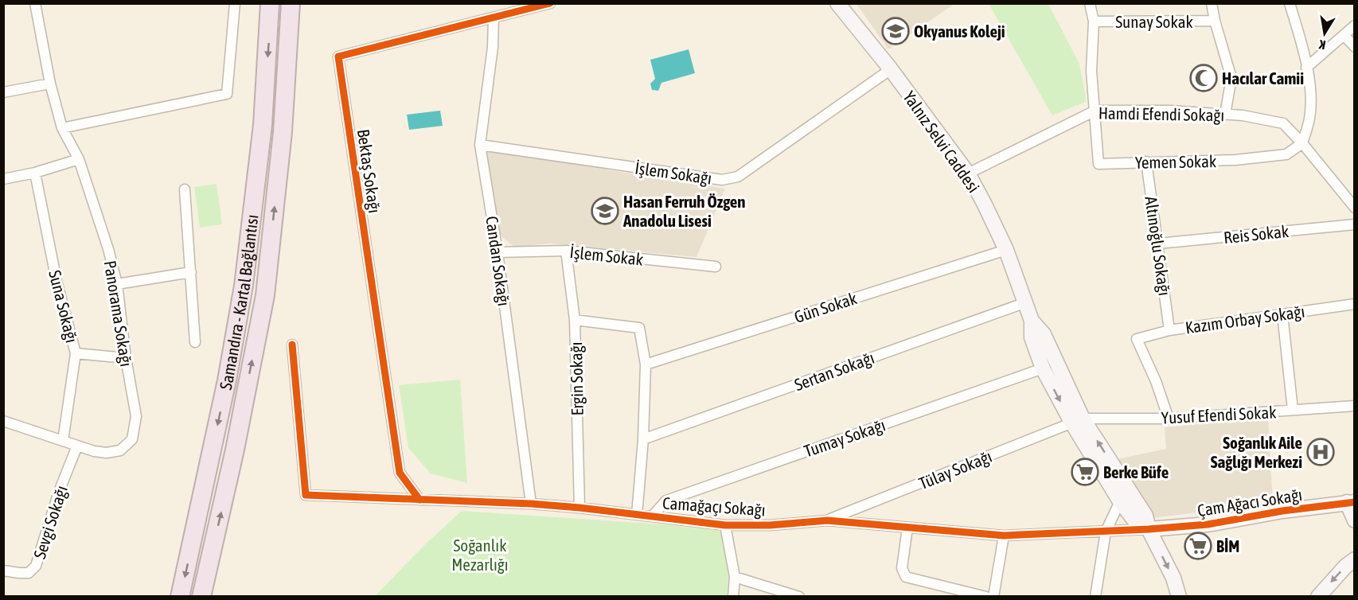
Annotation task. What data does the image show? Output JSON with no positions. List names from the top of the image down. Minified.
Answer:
{"streets":{"highway":["Samandıra - Kartal Bağlantısı"],"street":["Sunay Sokak","Hamdi Efendi Sokağı","Yalnız Selvi Caddesi","Yemen Sokak","Bektaş Sokağı","İşlem Sokağı","Reis Sokak","Altınoğlu Sokağı","İşlem Sokak","Candan Sokağı","Suna Sokağı","Gün Sokak","Panorama Sokağı","Kazım Orbay Sokağı","Sertan Sokağı","Ergin Sokağı","Yusuf Efendi Sokak","Tumay Sokağı","Tülay Sokağı","Çam Ağacı Sokağı","Camağaçı Sokağı","Sevgi Sokağı"]},"crossings":[["Hamdi Efendi Sokağı","Yalnız Selvi Caddesi"],["Hamdi Efendi Sokağı","Yemen Sokak"],["Yalnız Selvi Caddesi","İşlem Sokağı"],["Yalnız Selvi Caddesi","Gün Sokak"],["Yalnız Selvi Caddesi","Sertan Sokağı"],["Yalnız Selvi Caddesi","Yusuf Efendi Sokak"],["Yalnız Selvi Caddesi","Tumay Sokağı"],["Yalnız Selvi Caddesi","Tülay Sokağı"],["Yalnız Selvi Caddesi","Çam Ağacı Sokağı"],["Yalnız Selvi Caddesi","Camağaçı Sokağı"],["Yemen Sokak","Altınoğlu Sokağı"],["Bektaş Sokağı","Candan Sokağı"],["Bektaş Sokağı","Camağaçı Sokağı"],["İşlem Sokağı","Candan Sokağı"],["Reis Sokak","Altınoğlu Sokağı"],["Altınoğlu Sokağı","Kazım Orbay Sokağı"],["İşlem Sokak","Candan Sokağı"],["İşlem Sokak","Ergin Sokağı"],["Candan Sokağı","Camağaçı Sokağı"],["Suna Sokağı","Panorama Sokağı"],["Panorama Sokağı","Sevgi Sokağı"],["Kazım Orbay Sokağı","Yusuf Efendi Sokak"],["Ergin Sokağı","Camağaçı Sokağı"],["Yusuf Efendi Sokak","Tülay Sokağı"],["Tumay Sokağı","Camağaçı Sokağı"],["Tülay Sokağı","Camağaçı Sokağı"],["Çam Ağacı Sokağı","Camağaçı Sokağı"]],"parks":["Soğanlık Mezarlığı"],"places":{"school or university":["Okyanus Koleji","Hasan Ferruh Özgen Anadolu Lisesi"],"mosque":["Hacılar Camii"],"hospital":["Soğanlık Aile Sağlığı Merkezi"],"supermarket":["Berke Büfe","BİM"]},"north":"bottom"}
